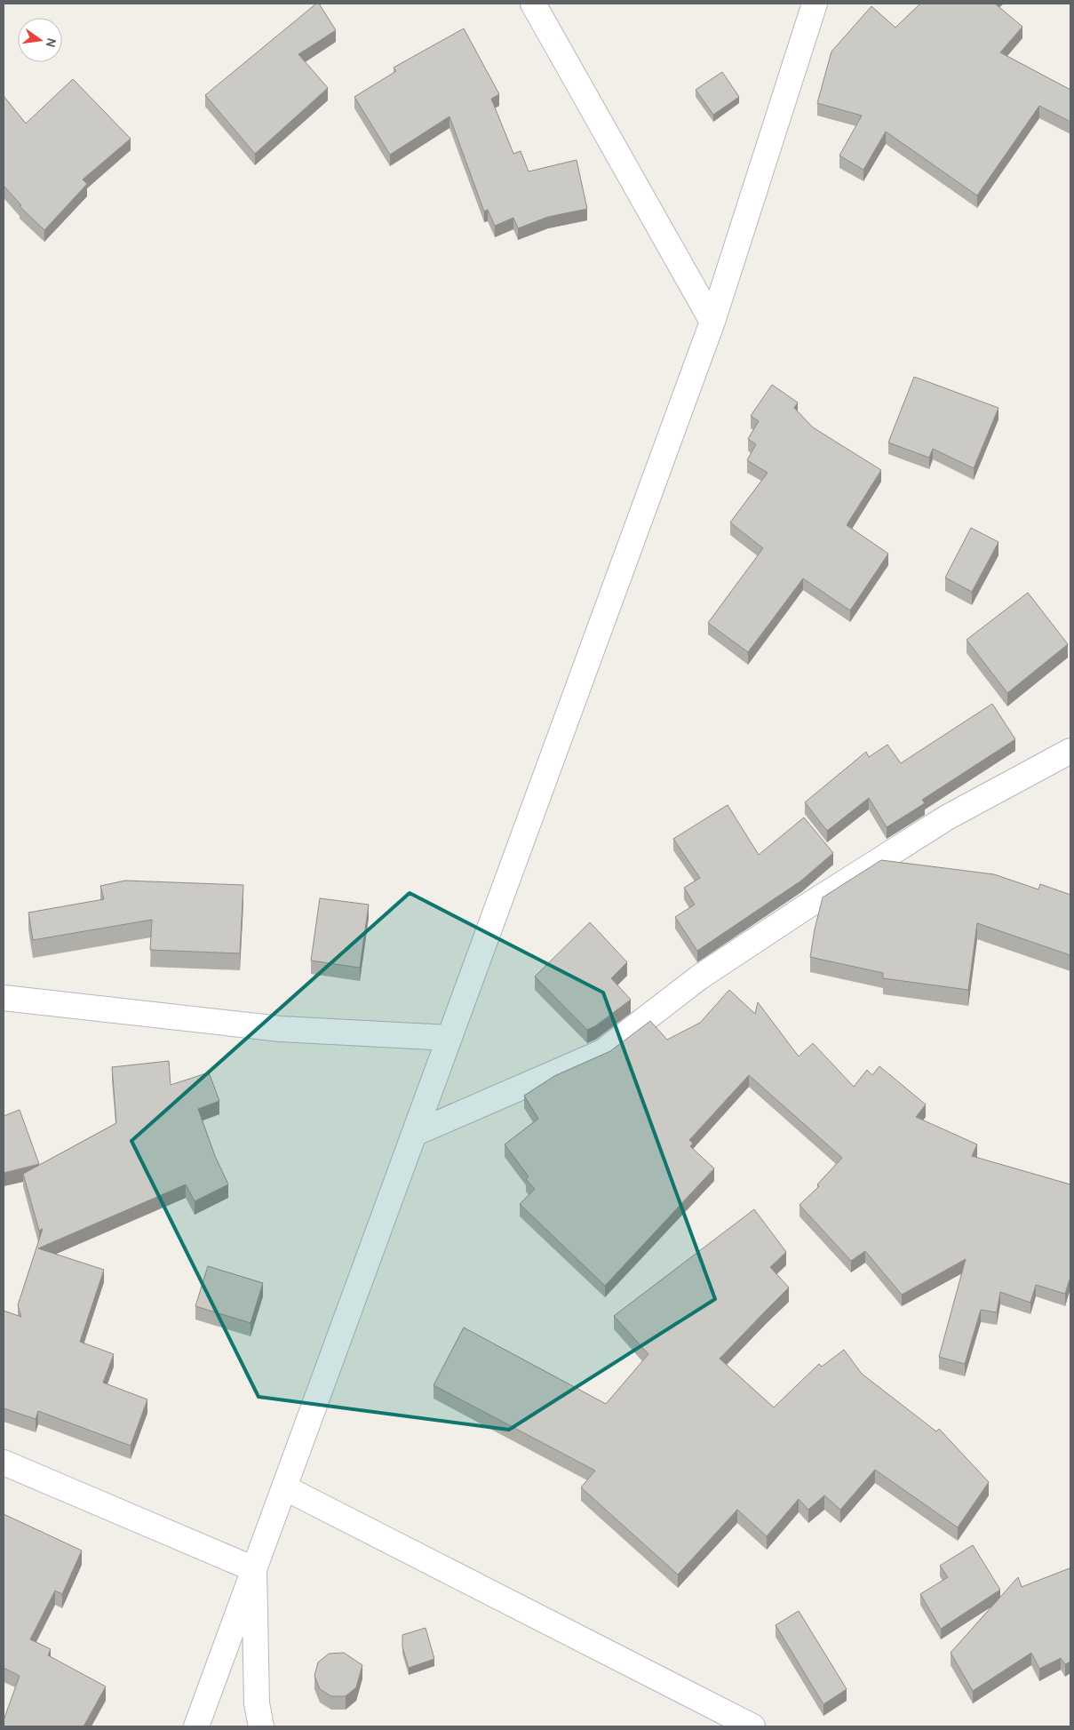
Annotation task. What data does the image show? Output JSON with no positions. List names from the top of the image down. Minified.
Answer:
{"north":"right"}
